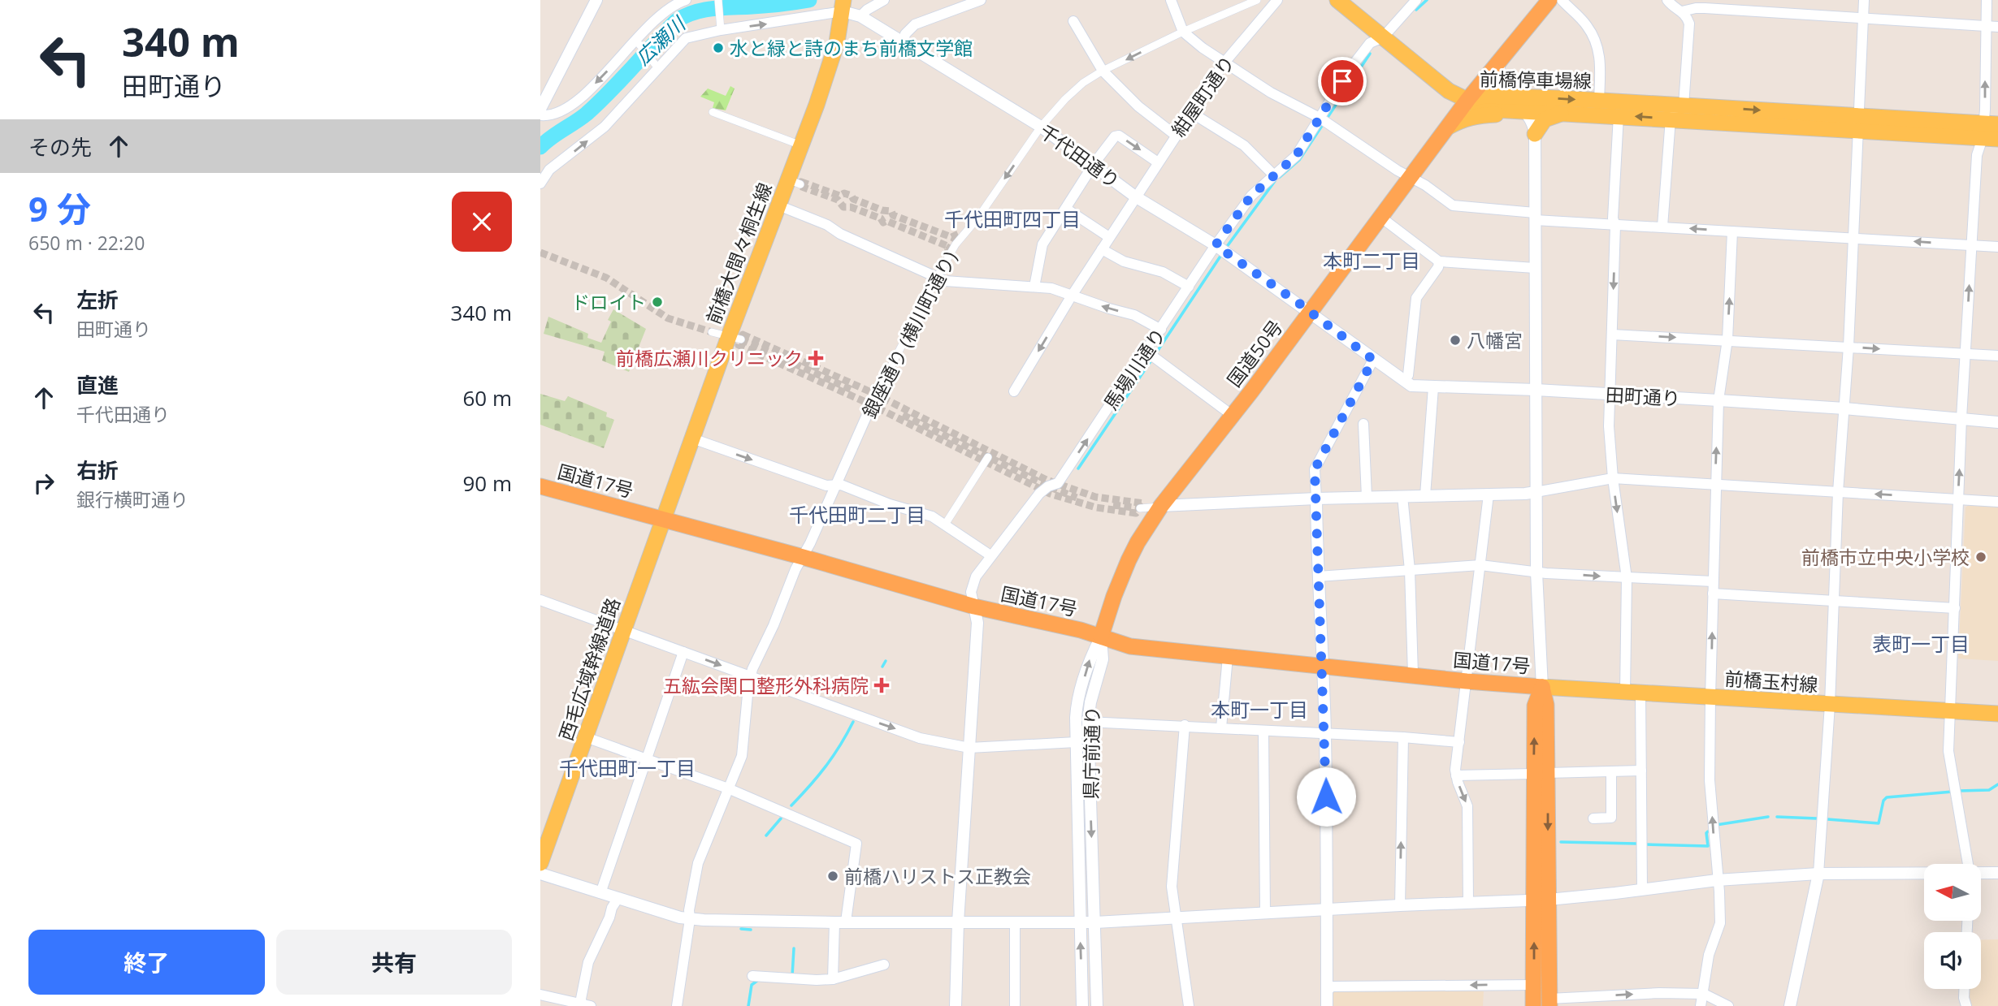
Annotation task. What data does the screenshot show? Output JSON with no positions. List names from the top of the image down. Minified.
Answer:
{"streets":{"highway":["国道50号","国道17号"],"main road":["前橋停車場線","前橋大間々桐生線","西毛広域幹線道路","前橋玉村線"],"street":["紺屋町通り","千代田通り","銀座通り (横川町通り)","馬場川通り","田町通り","県庁前通り"]},"crossings":[["前橋停車場線","国道50号"],["紺屋町通り","千代田通り"],["千代田通り","前橋大間々桐生線"],["千代田通り","銀座通り (横川町通り)"],["千代田通り","国道50号"],["千代田通り","馬場川通り"],["千代田通り","田町通り"],["前橋大間々桐生線","国道17号"],["前橋大間々桐生線","西毛広域幹線道路"],["銀座通り (横川町通り)","国道17号"],["国道50号","田町通り"],["国道50号","国道17号"],["国道50号","県庁前通り"],["馬場川通り","国道17号"],["国道17号","西毛広域幹線道路"],["国道17号","前橋玉村線"],["国道17号","県庁前通り"]],"districts":["千代田町四丁目","本町二丁目","千代田町二丁目","表町一丁目","本町一丁目","千代田町一丁目"],"water":["広瀬川"],"places":{"other":["水と緑と詩のまち前橋文学館","ドロイト","八幡宮","前橋市立中央小学校","前橋ハリストス正教会"],"health":["前橋広瀬川クリニック","五紘会関口整形外科病院"]},"north":"left","page":{"turn":["340 m","田町通り"],"then":"その先","heading":["9 分","650 m · 22:20"],"list":[{"name":"左折","note":"田町通り","value":"340 m"},{"name":"直進","note":"千代田通り","value":"60 m"},{"name":"右折","note":"銀行横町通り","value":"90 m"}],"buttons":["終了","共有"]}}
